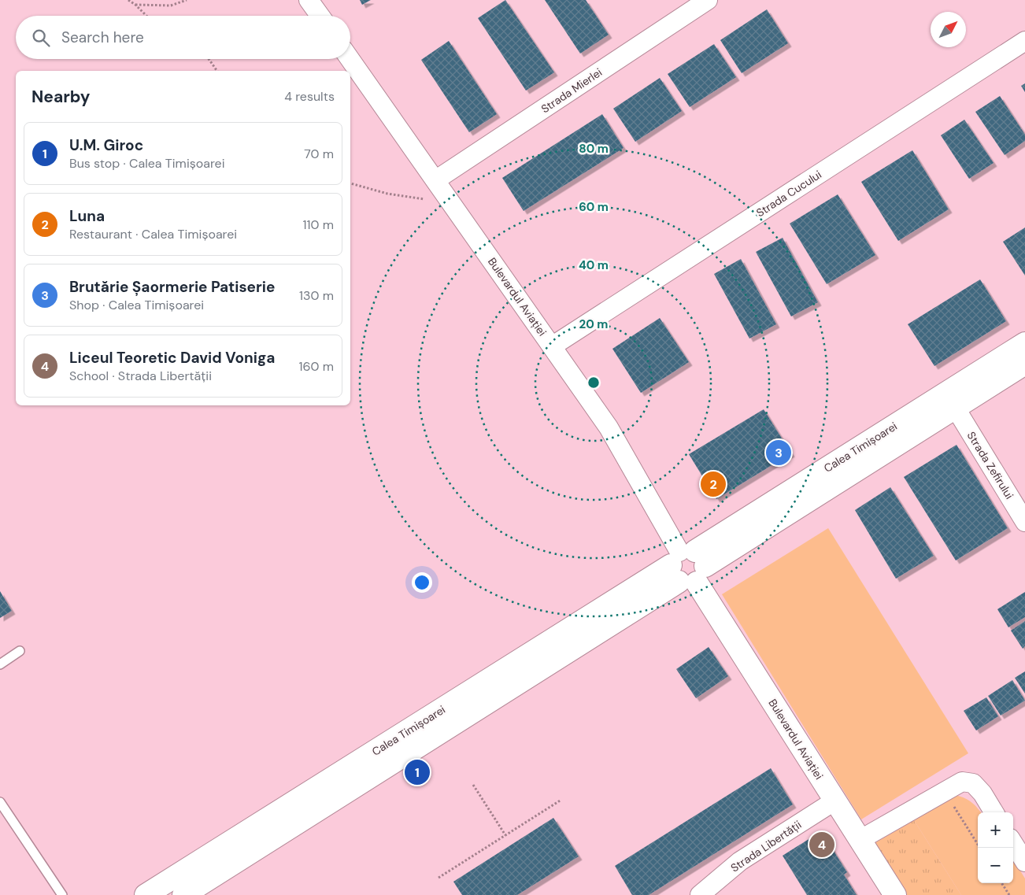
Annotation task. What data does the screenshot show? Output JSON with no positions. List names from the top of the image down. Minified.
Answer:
{"streets":{"main road":["Bulevardul Aviației","Calea Timișoarei"],"street":["Strada Mierlei","Strada Cucului","Strada Zefirului","Strada Libertății"]},"crossings":[["Strada Mierlei","Bulevardul Aviației"],["Strada Cucului","Bulevardul Aviației"],["Bulevardul Aviației","Calea Timișoarei"],["Bulevardul Aviației","Strada Libertății"],["Calea Timișoarei","Strada Zefirului"]],"north":"top right","page":{"search":"Search here","heading":["Nearby","4 results"],"list":[{"mark":"1","name":"U.M. Giroc","note":"Bus stop · Calea Timișoarei","value":"70 m"},{"mark":"2","name":"Luna","note":"Restaurant · Calea Timișoarei","value":"110 m"},{"mark":"3","name":"Brutărie Șaormerie Patiserie","note":"Shop · Calea Timișoarei","value":"130 m"},{"mark":"4","name":"Liceul Teoretic David Voniga","note":"School · Strada Libertății","value":"160 m"}],"pins":["3","2","1","4"],"map_buttons":["+","−"]},"rings":["80 m","60 m","40 m","20 m"]}
